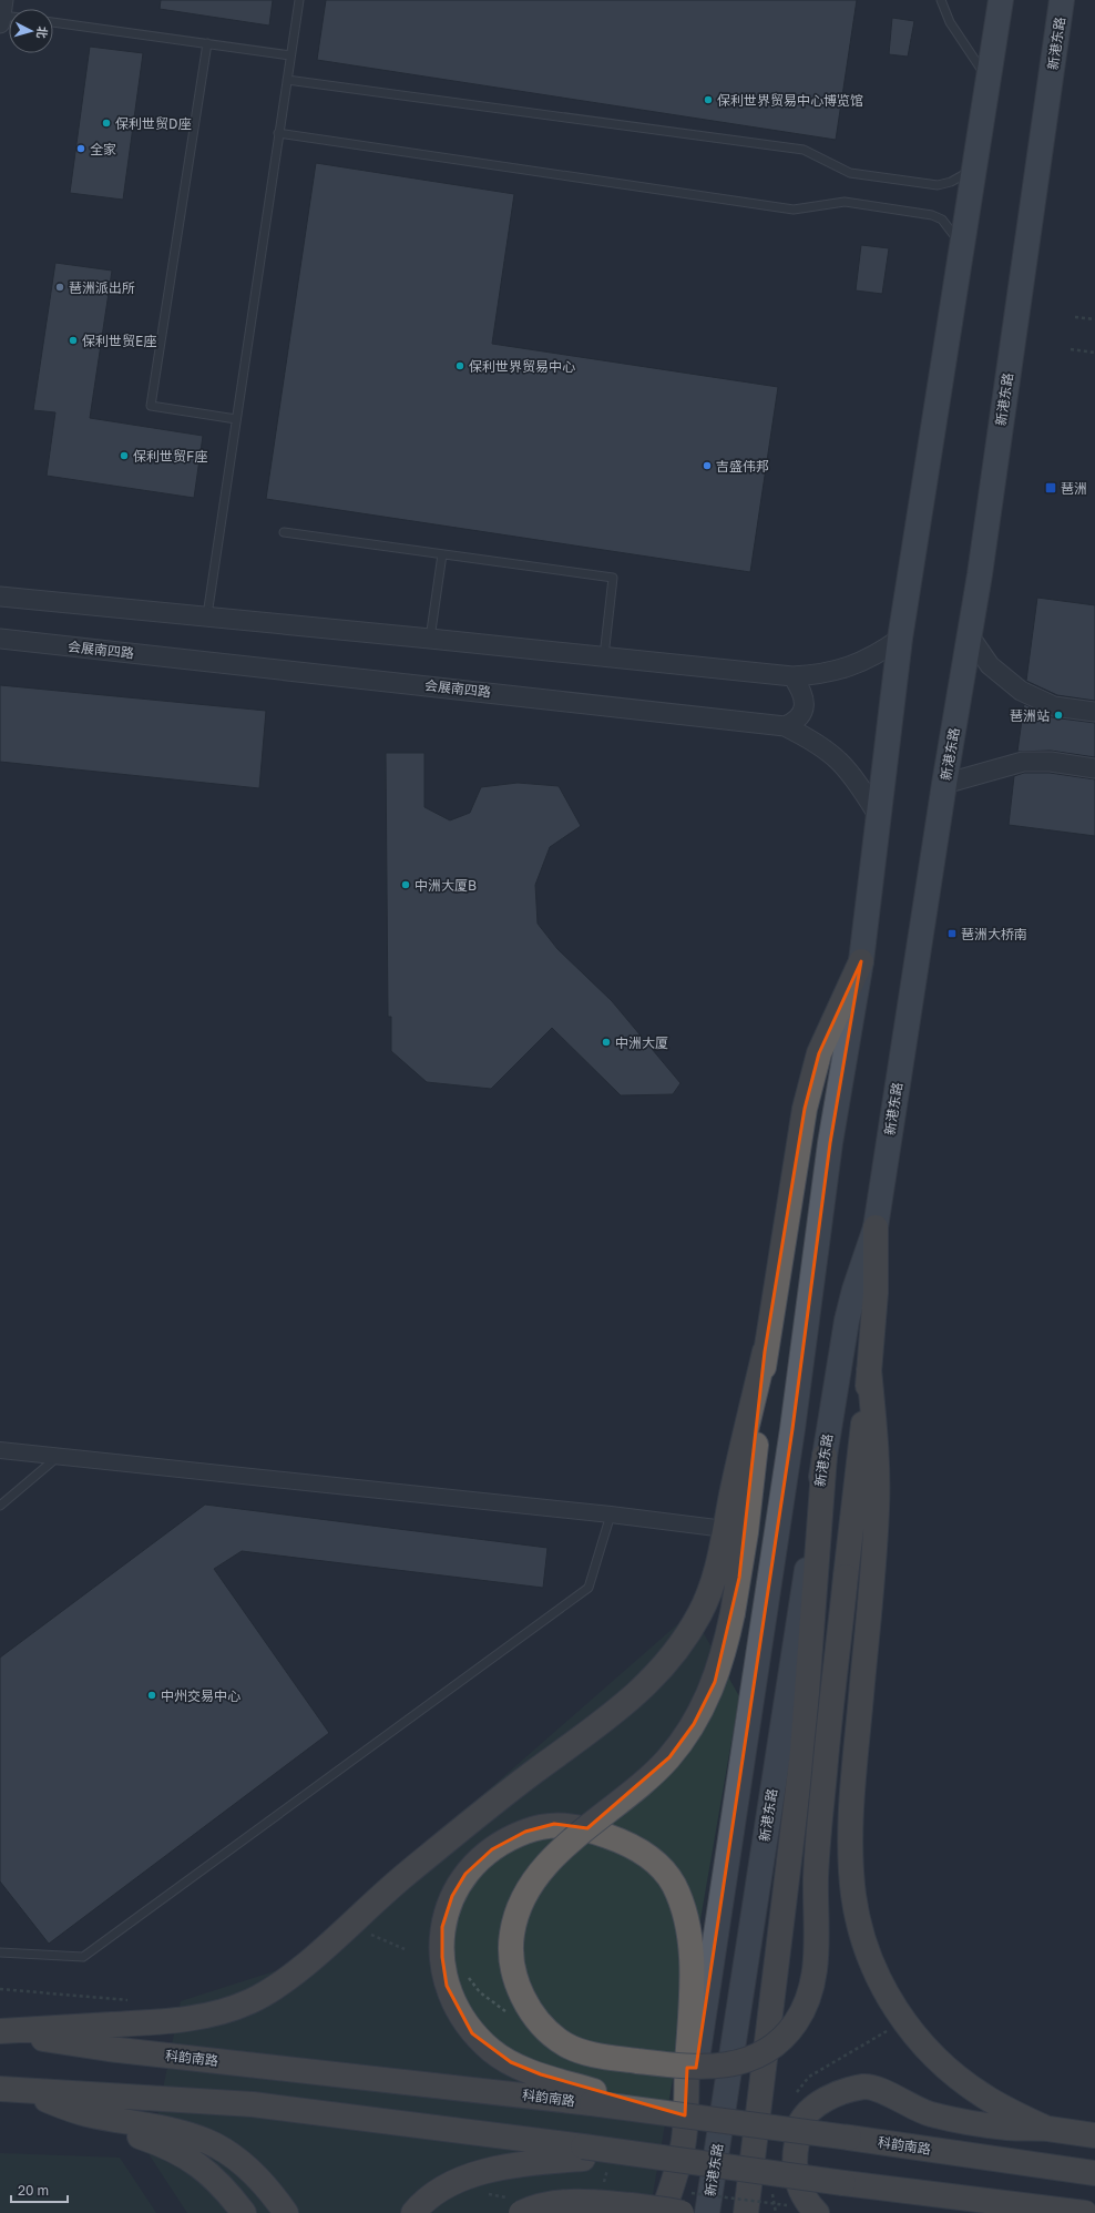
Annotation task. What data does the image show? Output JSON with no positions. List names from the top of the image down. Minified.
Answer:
{"streets":{"highway":["科韵南路"],"main road":["新港东路"],"street":["会展南四路"]},"places":{"other":["保利世界贸易中心博览馆","保利世贸D座","全家","琶洲派出所","保利世贸E座","保利世界贸易中心","保利世贸F座","吉盛伟邦","琶洲站","中洲大厦B","中洲大厦","中州交易中心"],"transit":["琶洲","琶洲大桥南"]},"scale_bar":"20 m","north":"right"}
